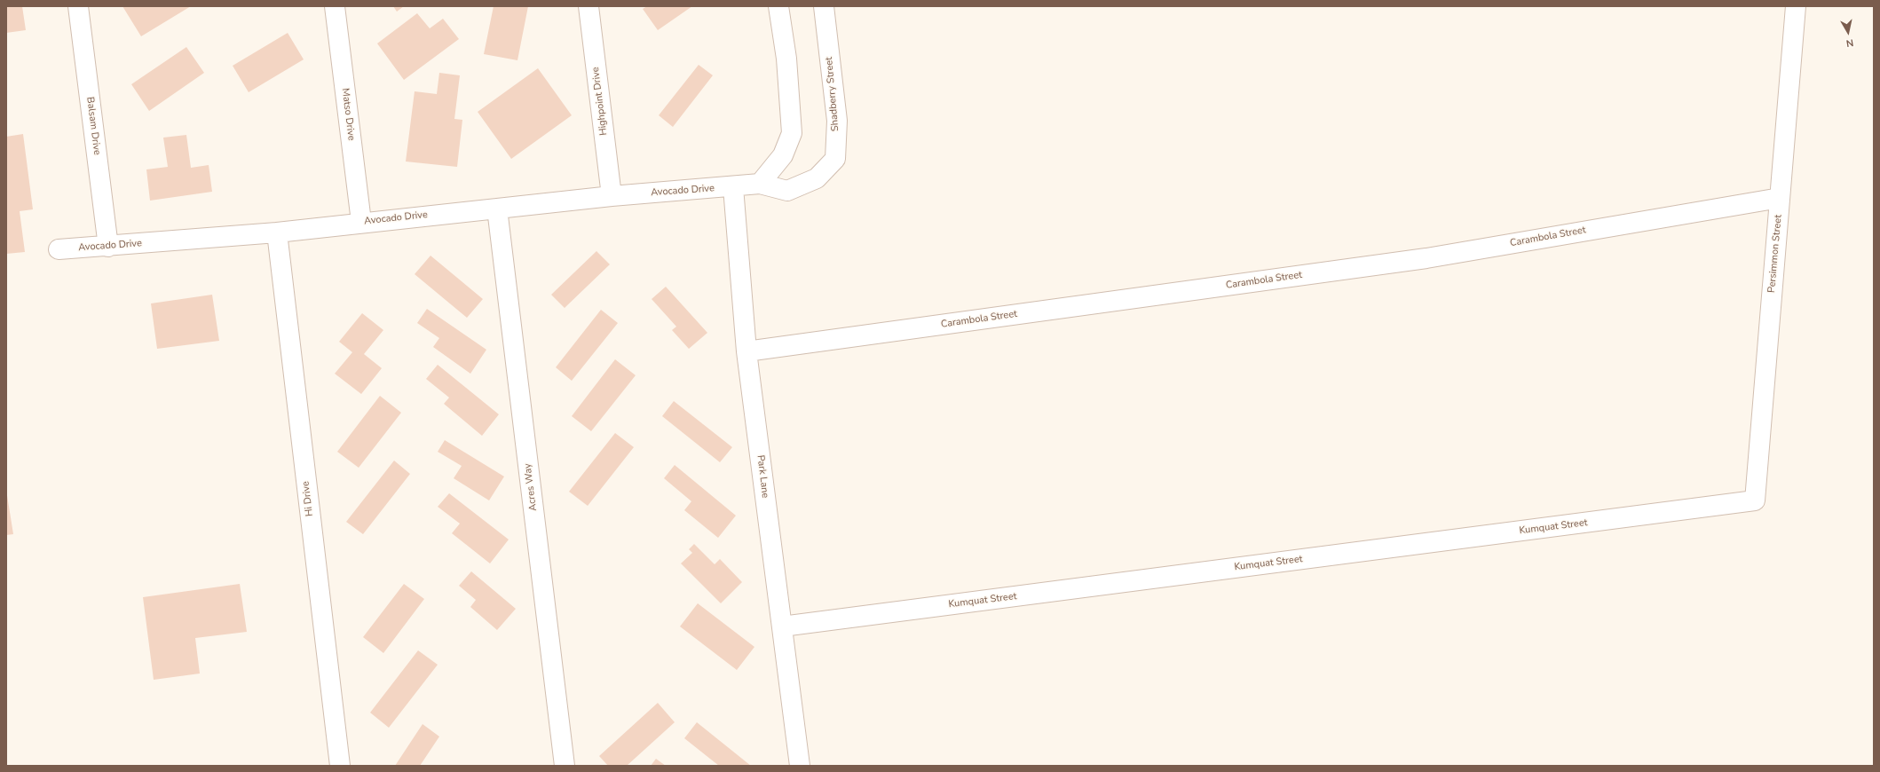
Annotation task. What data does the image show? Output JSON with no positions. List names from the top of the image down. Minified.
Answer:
{"streets":{"street":["Shadberry Street","Highpoint Drive","Matso Drive","Balsam Drive","Avocado Drive","Carambola Street","Persimmon Street","Park Lane","Acres Way","Hi Drive","Kumquat Street"]},"crossings":[["Shadberry Street","Avocado Drive"],["Shadberry Street","Park Lane"],["Highpoint Drive","Avocado Drive"],["Matso Drive","Avocado Drive"],["Balsam Drive","Avocado Drive"],["Avocado Drive","Park Lane"],["Avocado Drive","Acres Way"],["Avocado Drive","Hi Drive"],["Carambola Street","Persimmon Street"],["Carambola Street","Park Lane"],["Persimmon Street","Kumquat Street"],["Park Lane","Kumquat Street"]],"north":"bottom"}
